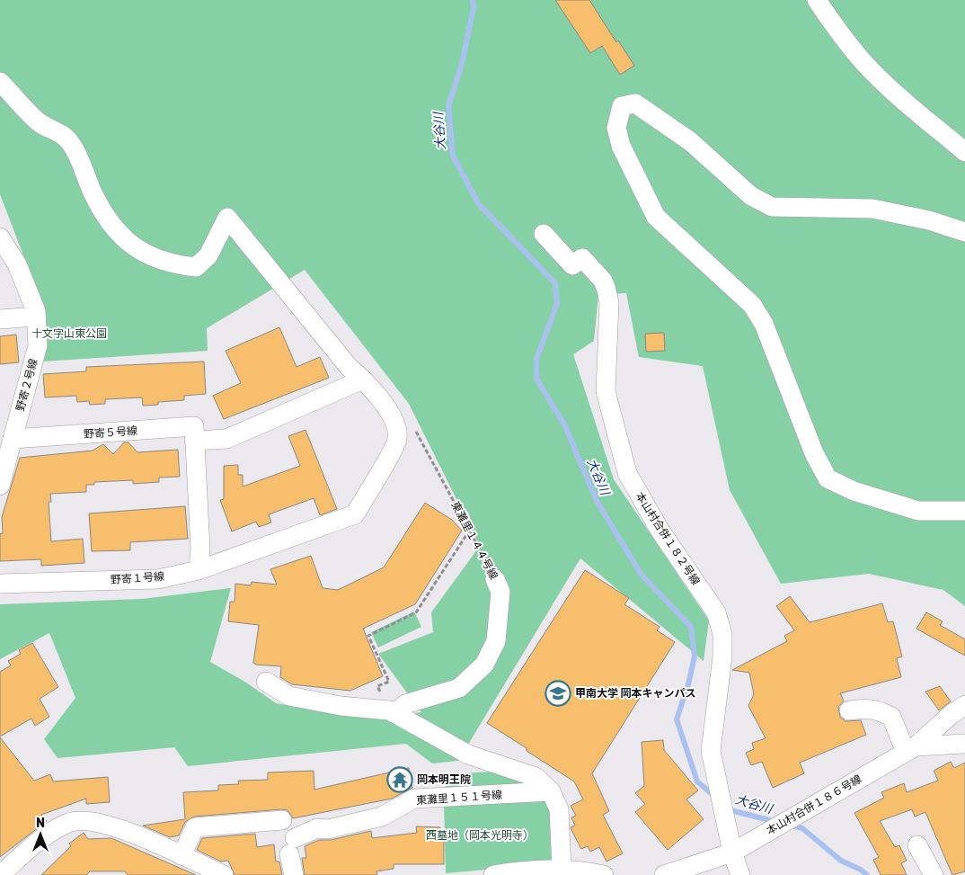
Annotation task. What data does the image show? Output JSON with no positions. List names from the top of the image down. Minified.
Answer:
{"streets":{"street":["野寄２号線","野寄５号線","本山村合併１８２号線","東灘里１４４号線","野寄１号線","東灘里１５１号線","本山村合併１８６号線"]},"crossings":[["野寄２号線","野寄５号線"],["本山村合併１８２号線","本山村合併１８６号線"],["東灘里１４４号線","野寄１号線"]],"water":["大谷川"],"parks":["十文字山東公園","西墓地（岡本光明寺）"],"places":{"school or university":["甲南大学 岡本キャンパス"],"temple":["岡本明王院"]},"north":"top"}
